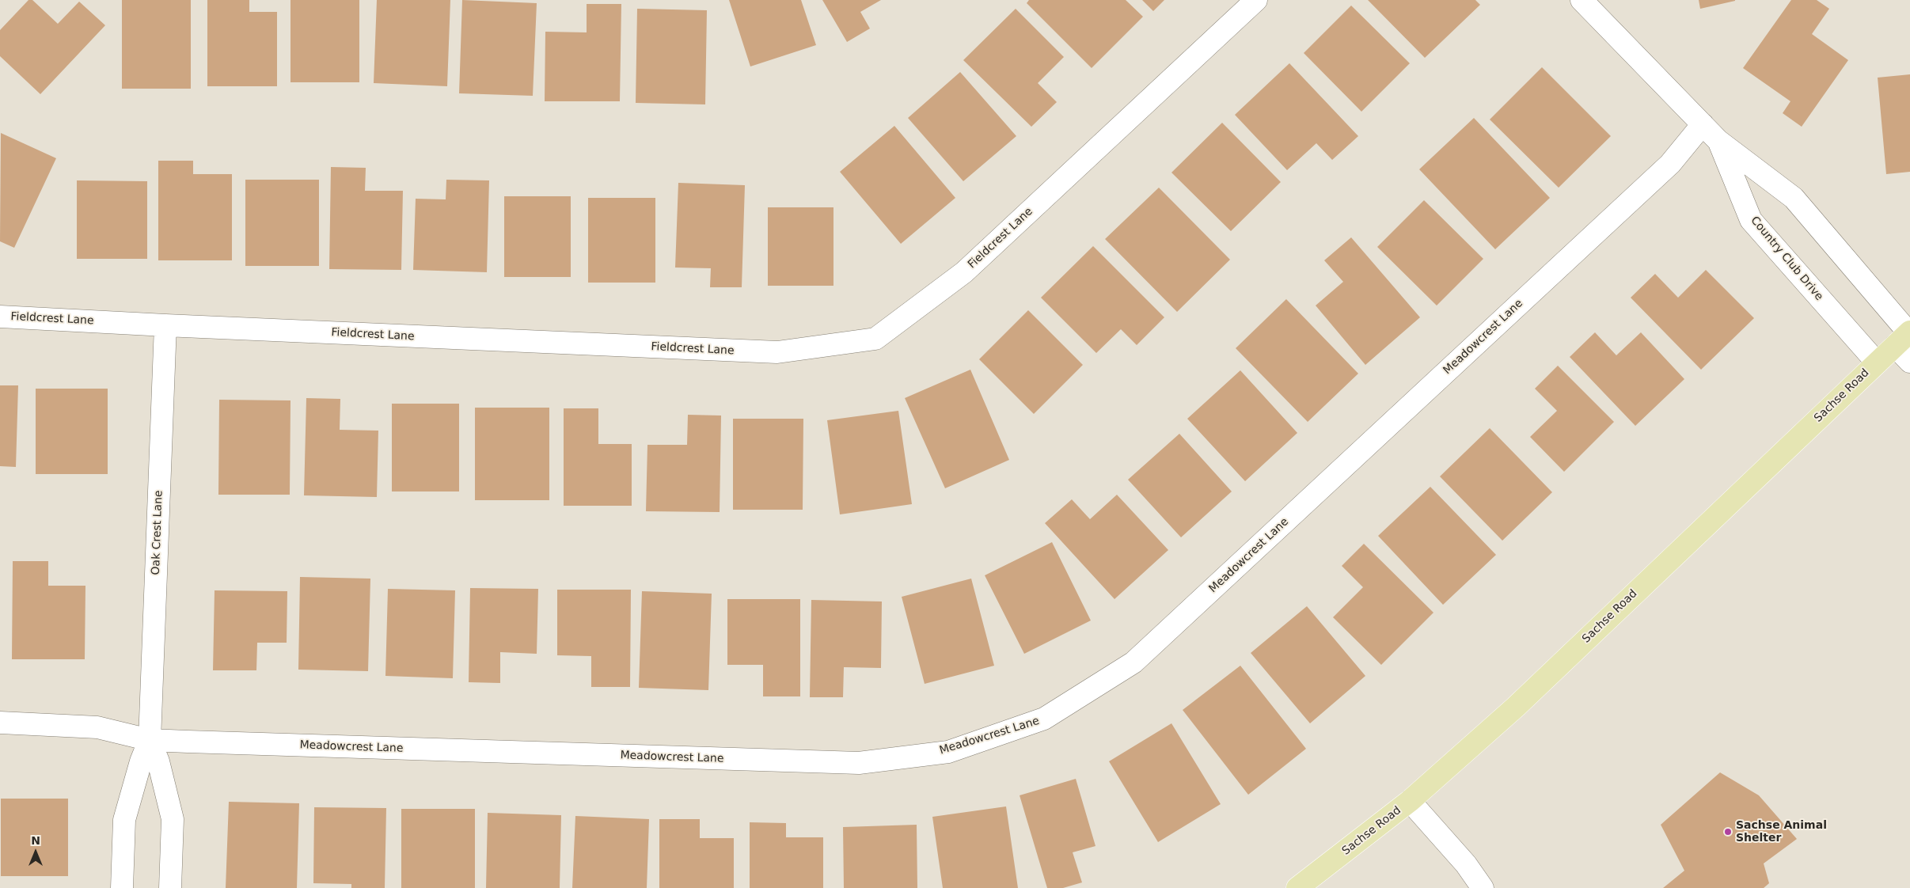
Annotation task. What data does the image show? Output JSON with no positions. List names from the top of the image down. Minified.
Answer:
{"streets":{"main road":["Sachse Road"],"street":["Fieldcrest Lane","Country Club Drive","Meadowcrest Lane","Oak Crest Lane"]},"crossings":[["Fieldcrest Lane","Oak Crest Lane"],["Country Club Drive","Meadowcrest Lane"],["Country Club Drive","Sachse Road"],["Meadowcrest Lane","Oak Crest Lane"]],"places":["Sachse Animal Shelter"],"north":"top"}
